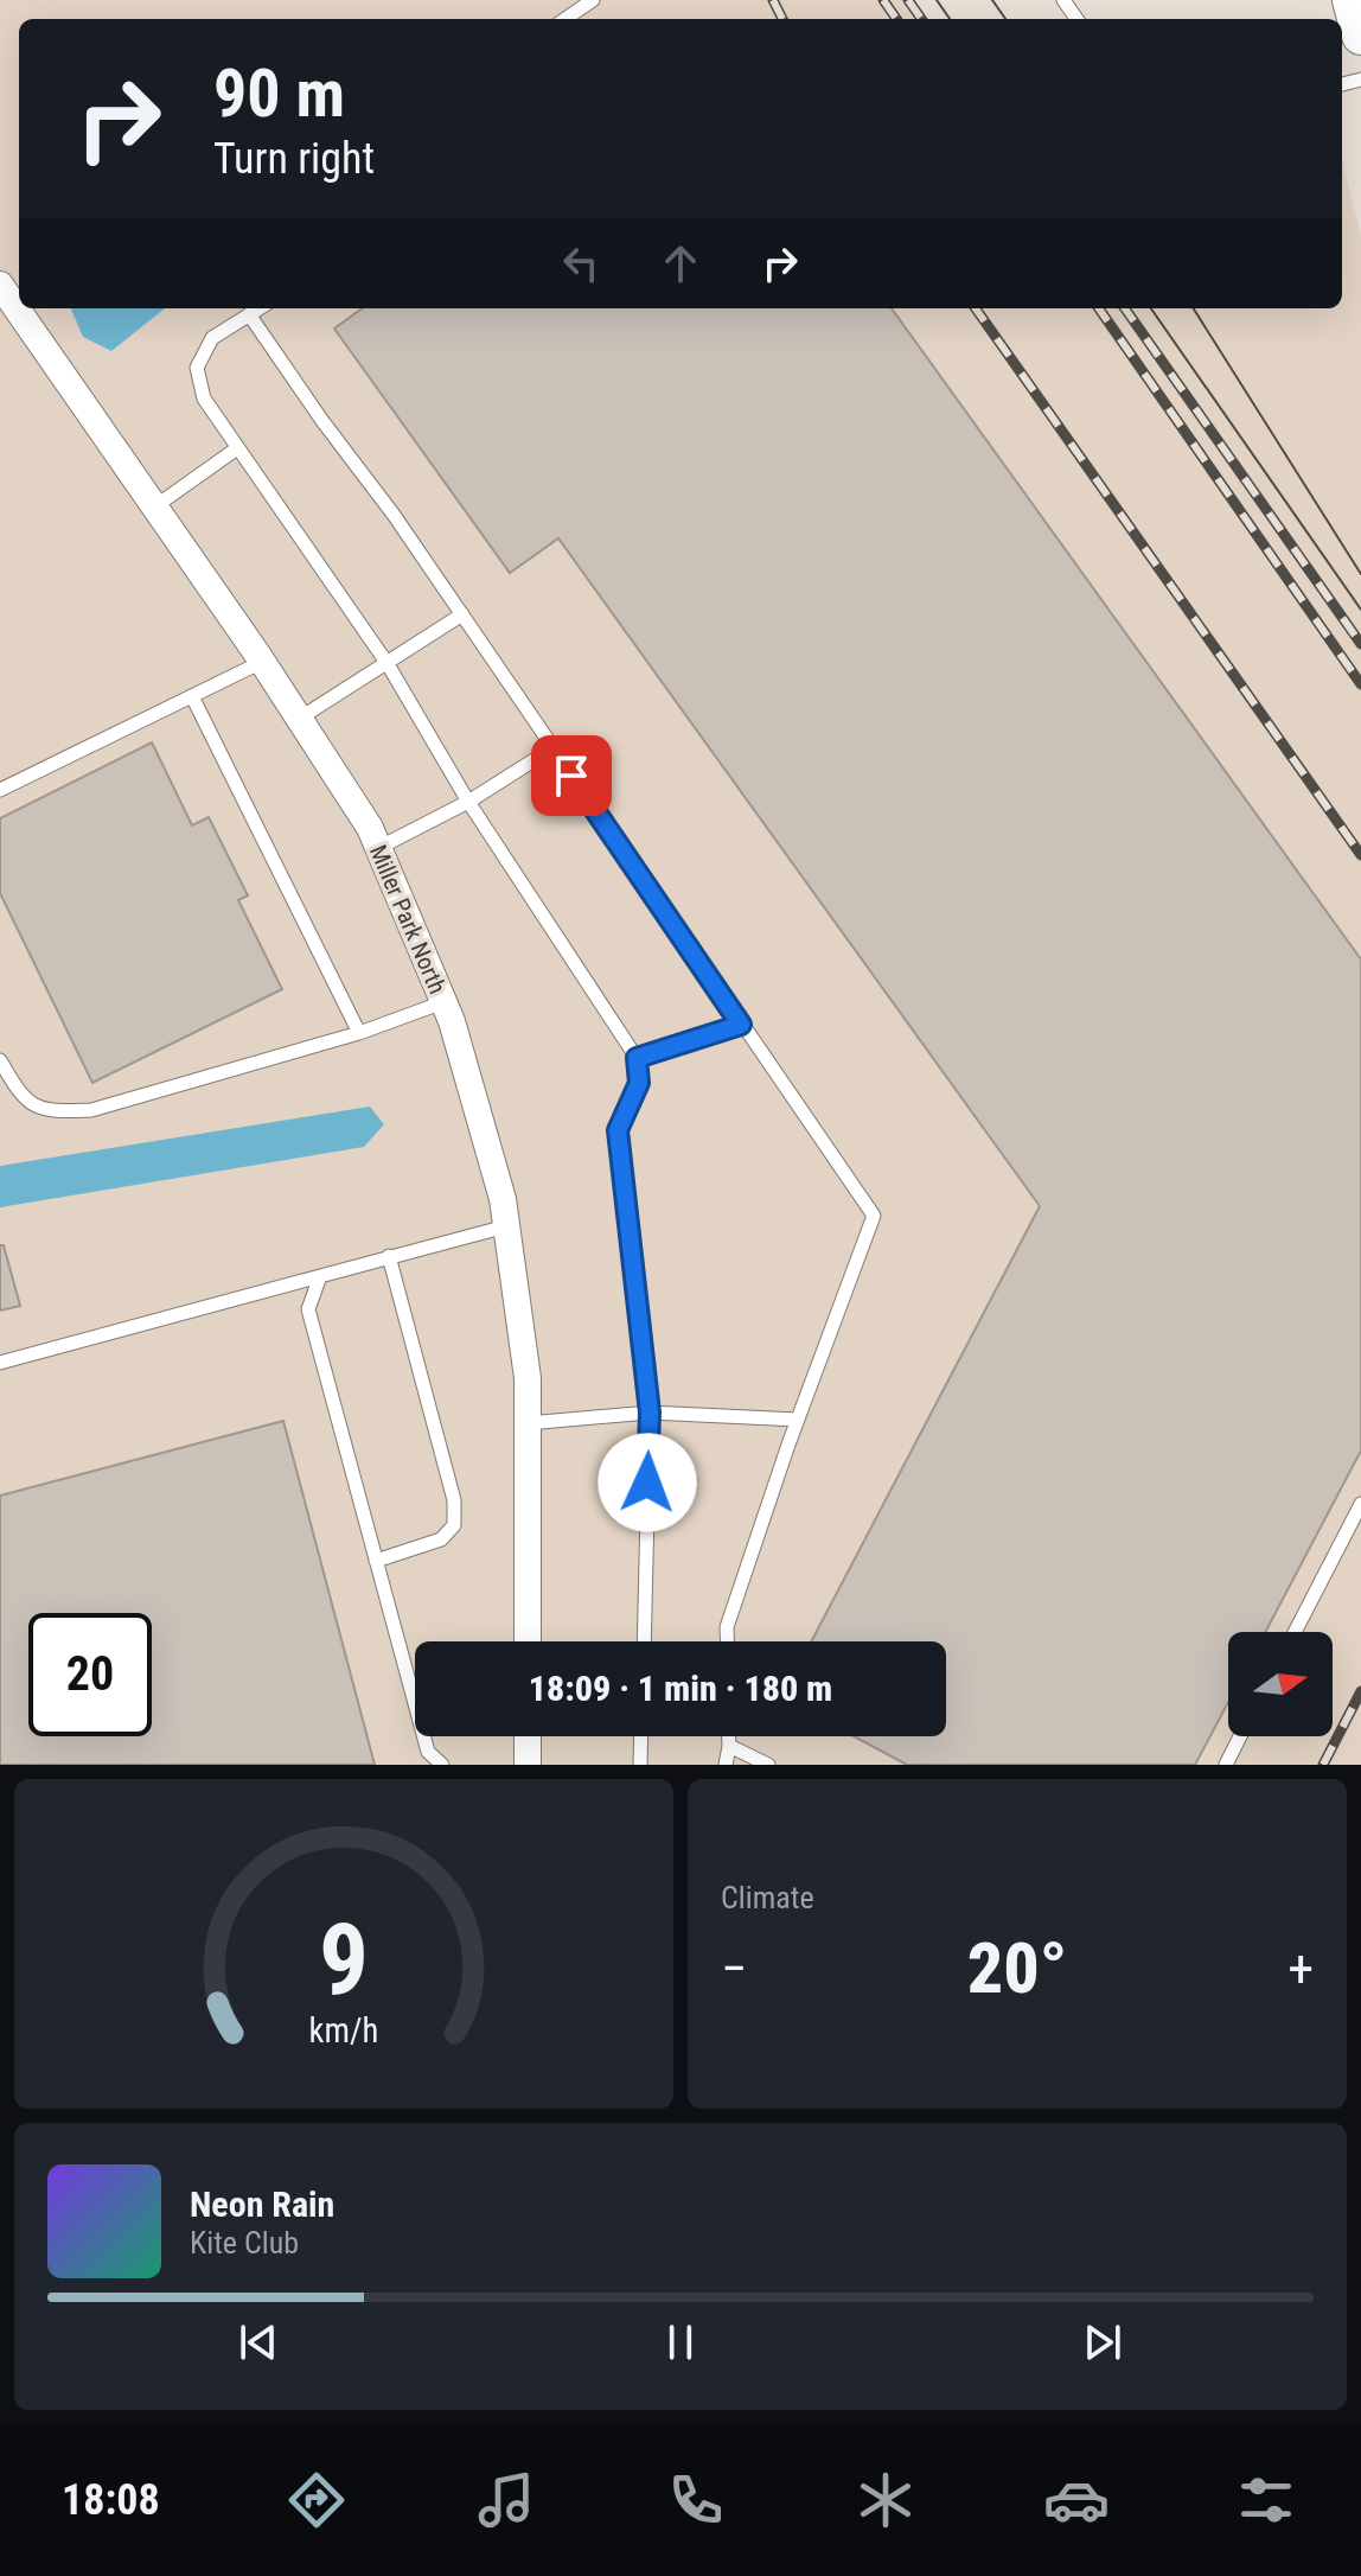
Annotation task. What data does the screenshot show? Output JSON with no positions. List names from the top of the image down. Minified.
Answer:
{"streets":{"street":["Miller Park North"]},"north":"right","page":{"turn":["90 m","Turn right"],"limit":"20","trip":"18:09 · 1 min · 180 m","tile":"Climate","heat":["−","20°","+"],"song":["Neon Rain","Kite Club"],"tabs":"18:08","gauge":["9","km/h"]}}
